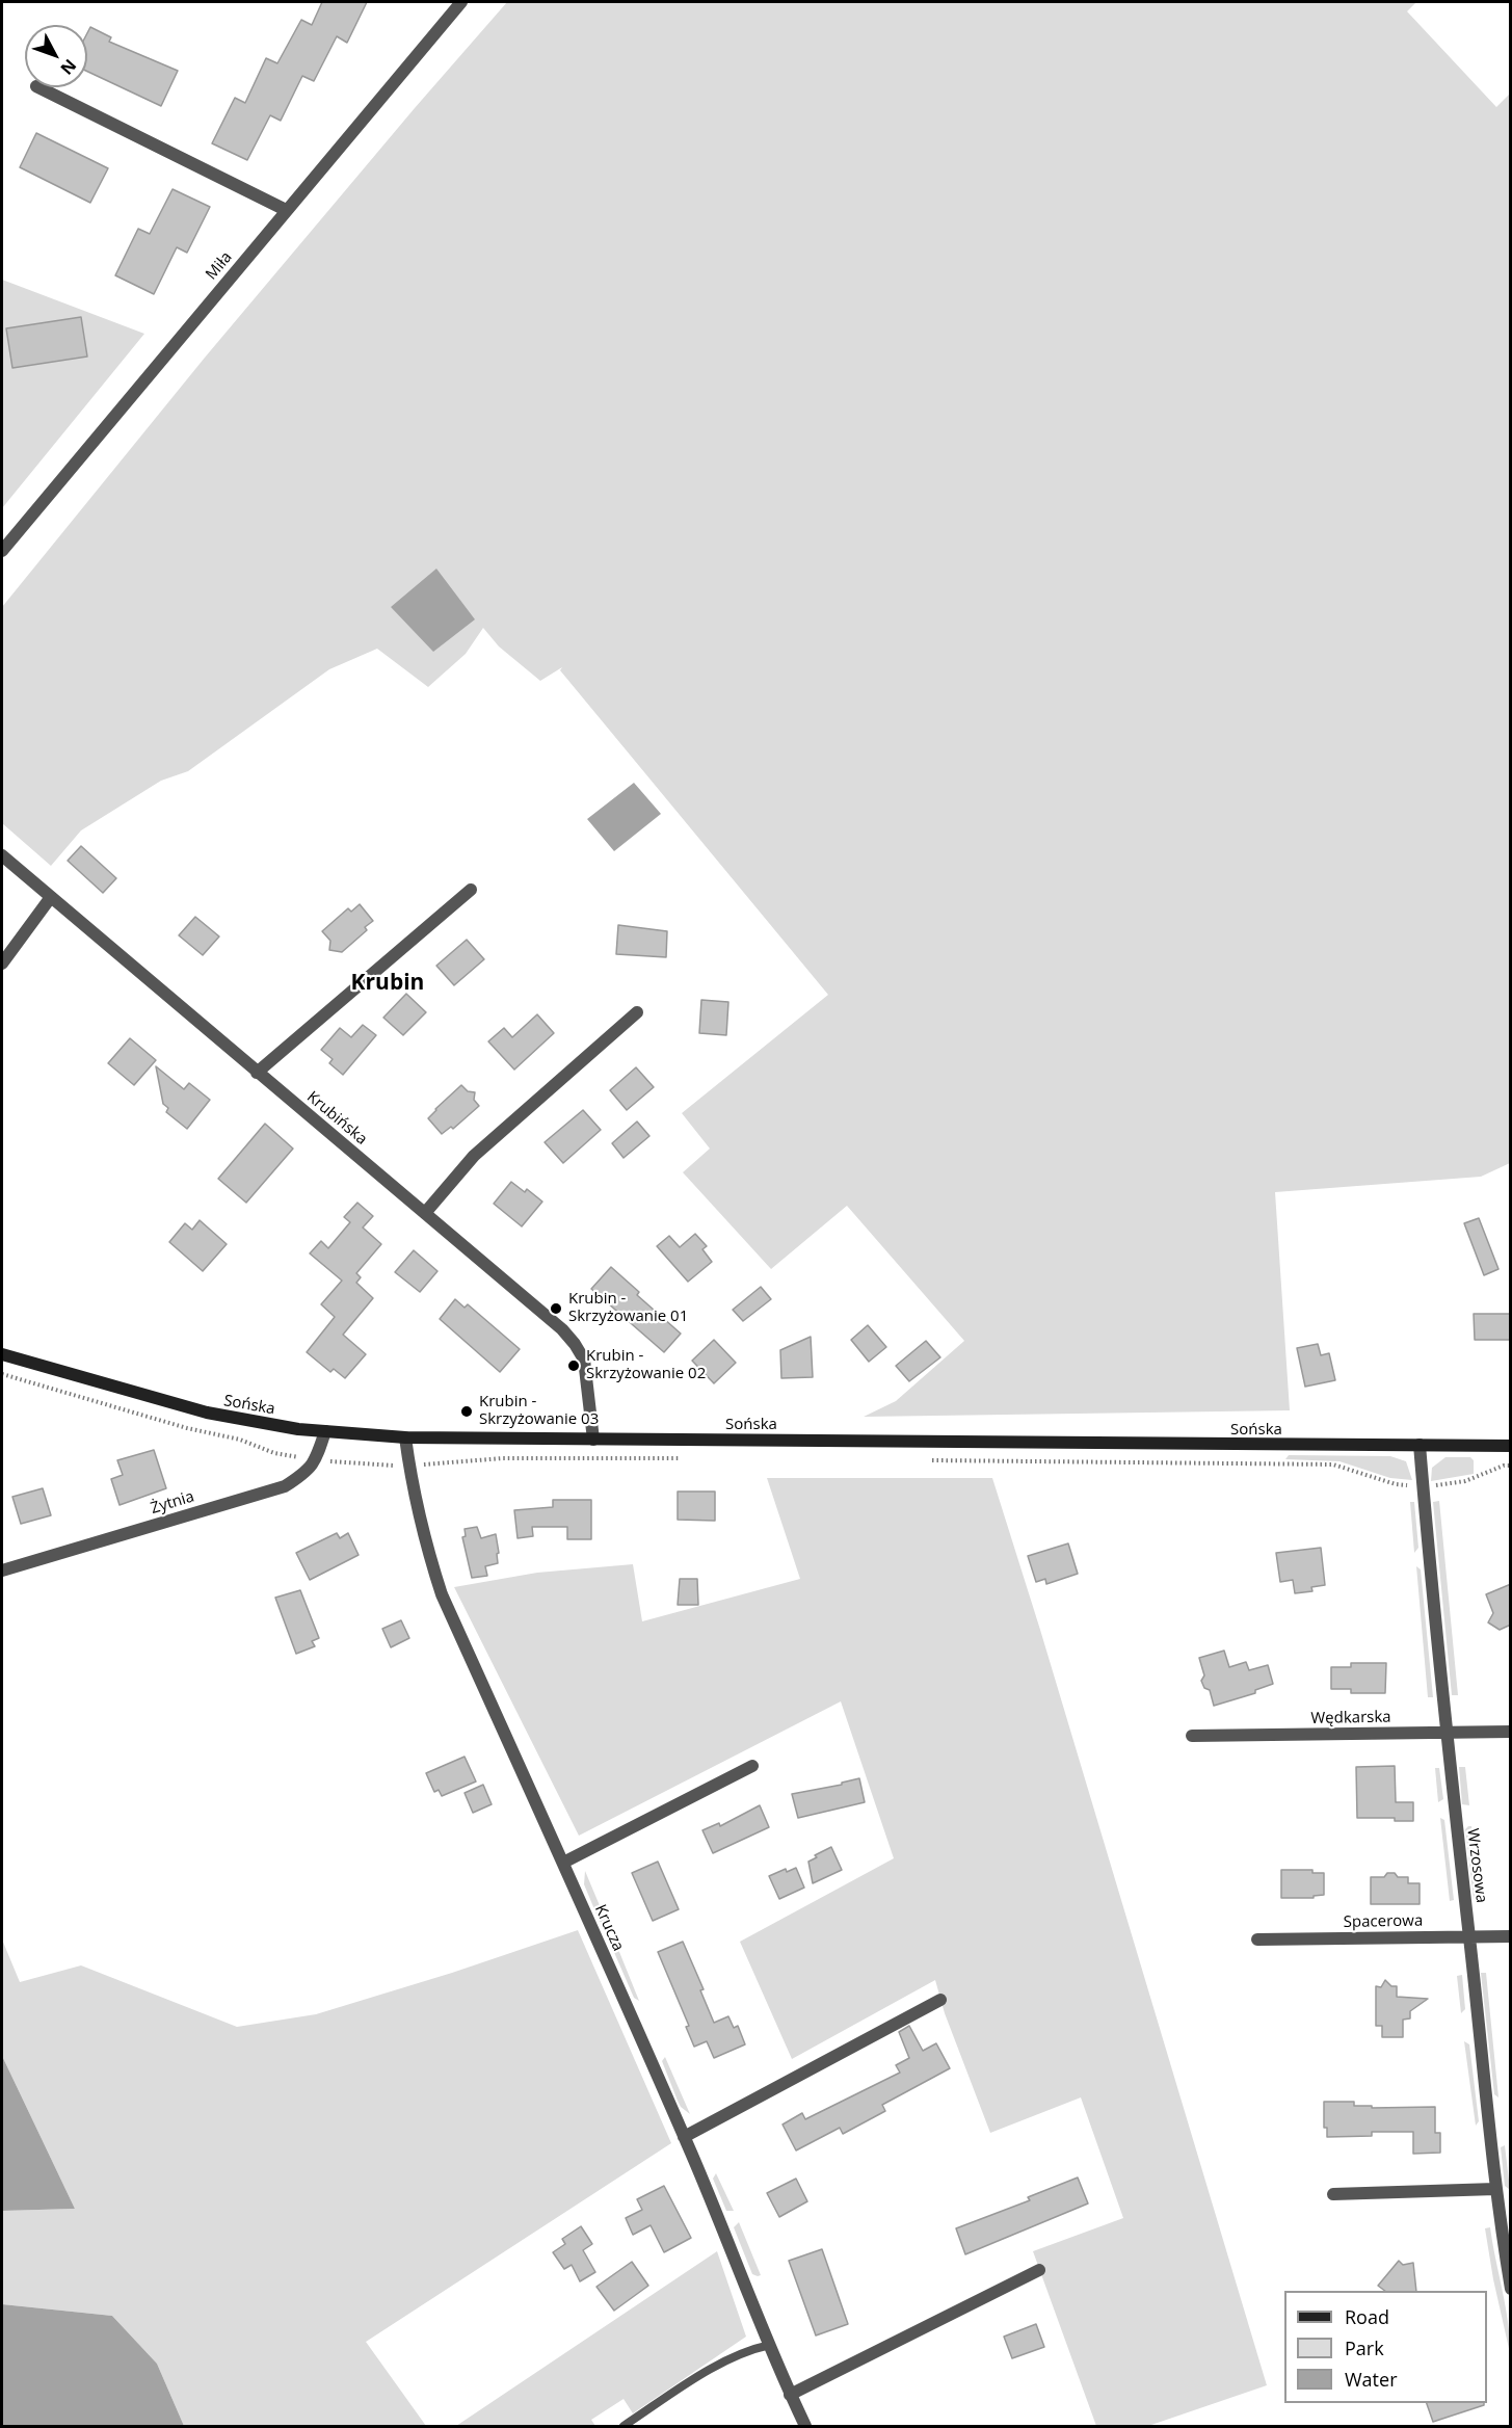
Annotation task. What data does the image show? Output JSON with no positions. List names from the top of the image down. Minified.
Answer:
{"streets":{"street":["Miła","Krubińska","Sońska","Żytnia","Wędkarska","Wrzosowa","Spacerowa","Krucza"]},"crossings":[["Krubińska","Sońska"],["Sońska","Żytnia"],["Sońska","Wrzosowa"],["Sońska","Krucza"],["Wędkarska","Wrzosowa"],["Wrzosowa","Spacerowa"]],"districts":["Krubin"],"places":["Krubin - Skrzyżowanie 01","Krubin - Skrzyżowanie 02","Krubin - Skrzyżowanie 03"],"legend":["Road","Park","Water"],"north":"bottom right"}
